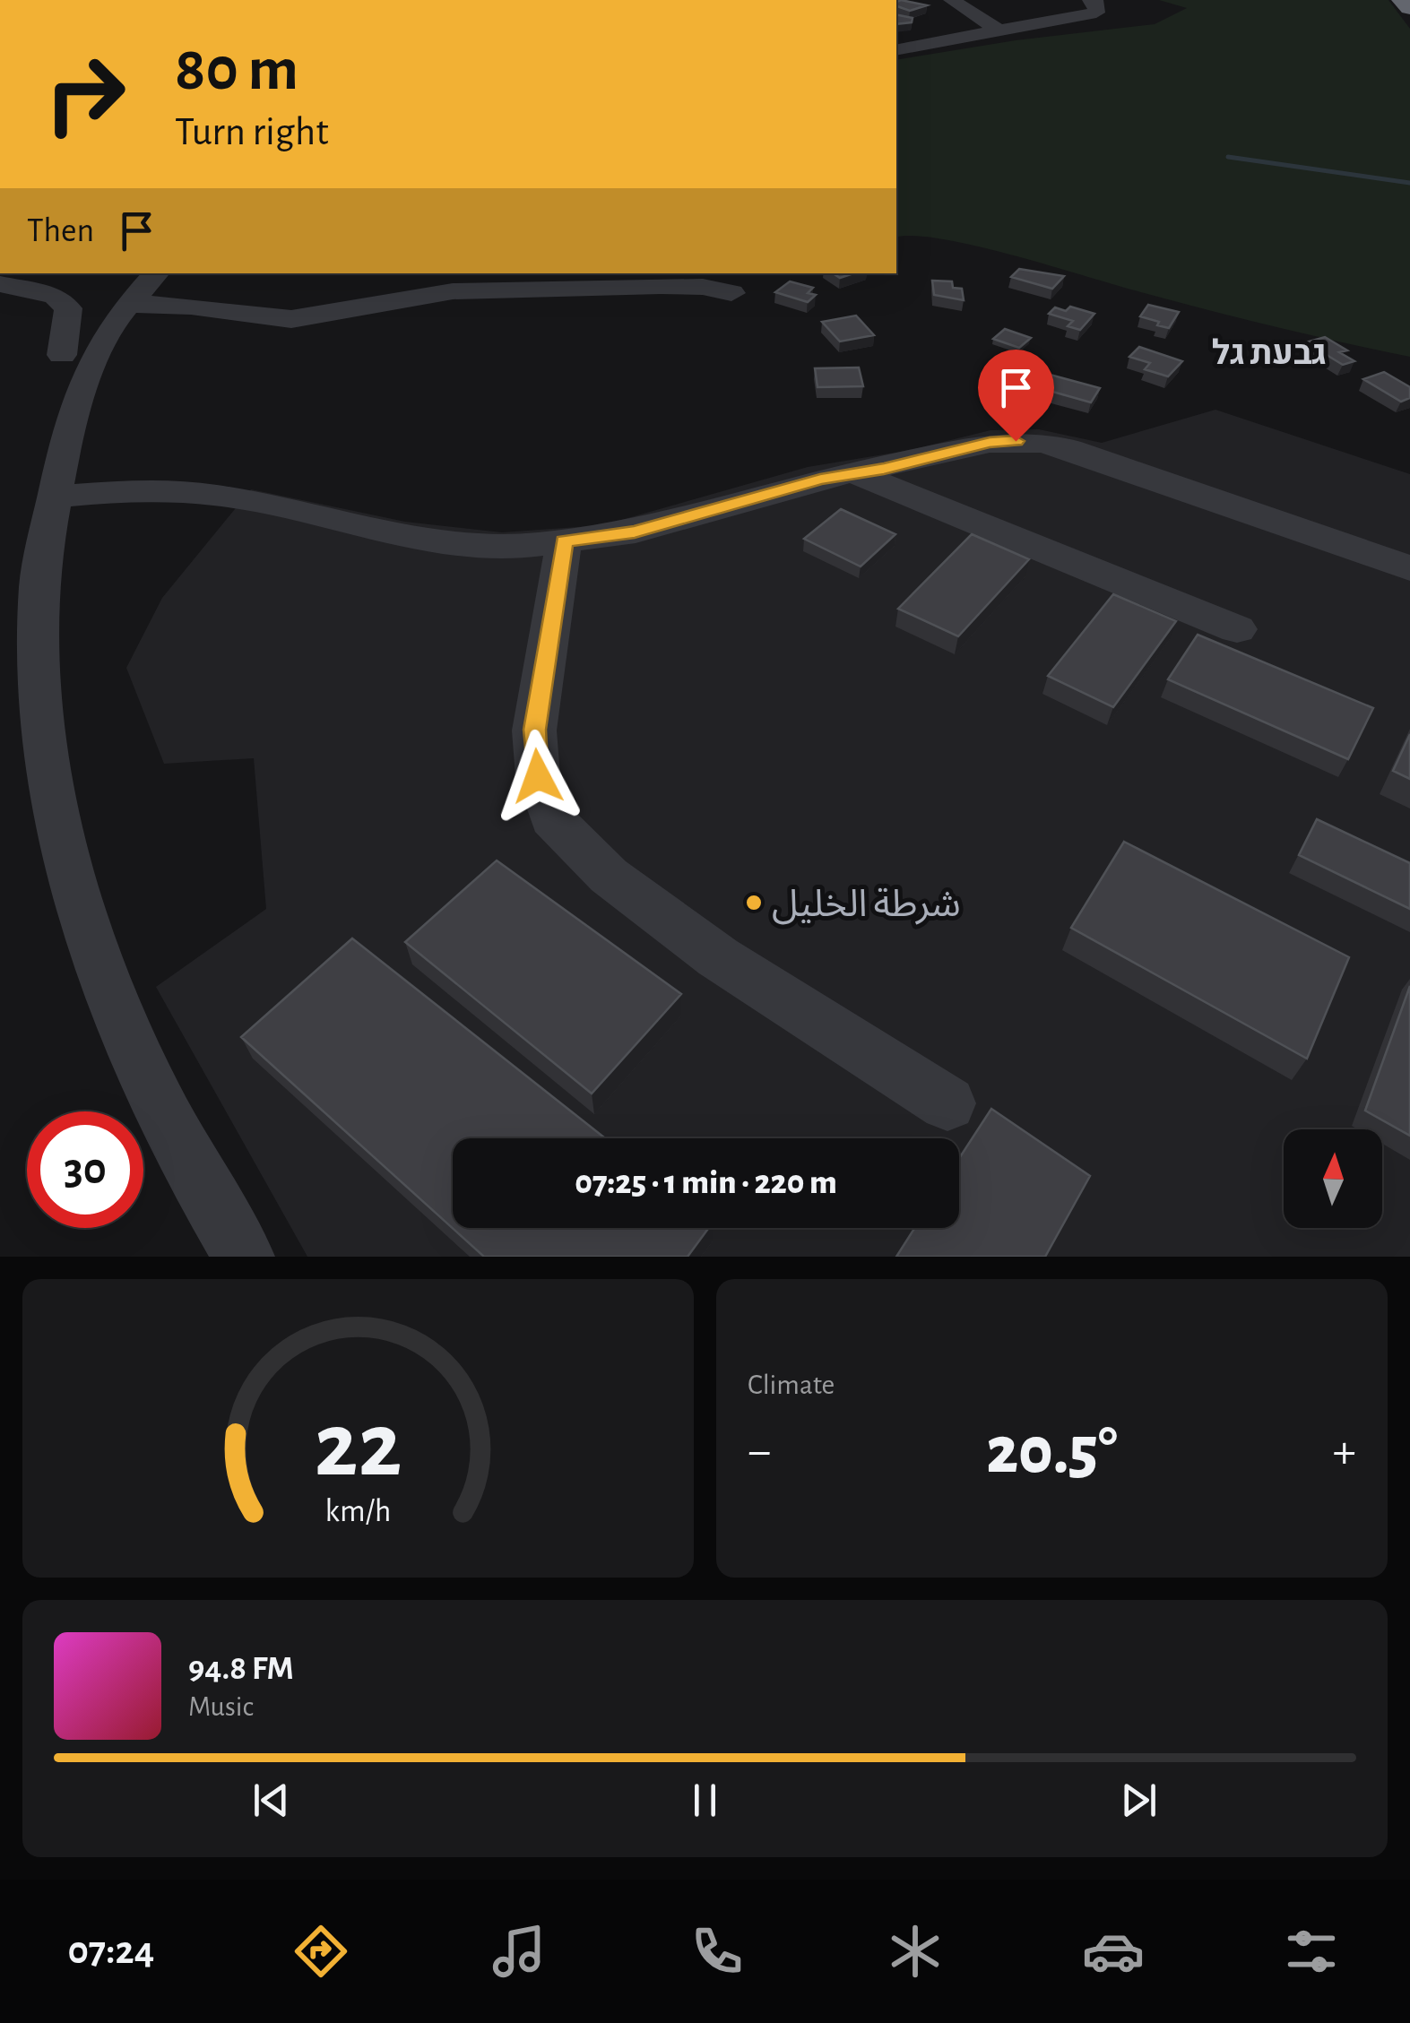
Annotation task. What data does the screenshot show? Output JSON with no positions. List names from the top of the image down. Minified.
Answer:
{"districts":["גבעת גל"],"places":["شرطة الخليل"],"north":"top","page":{"turn":["80 m","Turn right"],"then":"Then","limit":"30","trip":"07:25 · 1 min · 220 m","tile":"Climate","heat":["−","20.5°","+"],"song":["94.8 FM","Music"],"tabs":"07:24","gauge":["22","km/h"]}}
